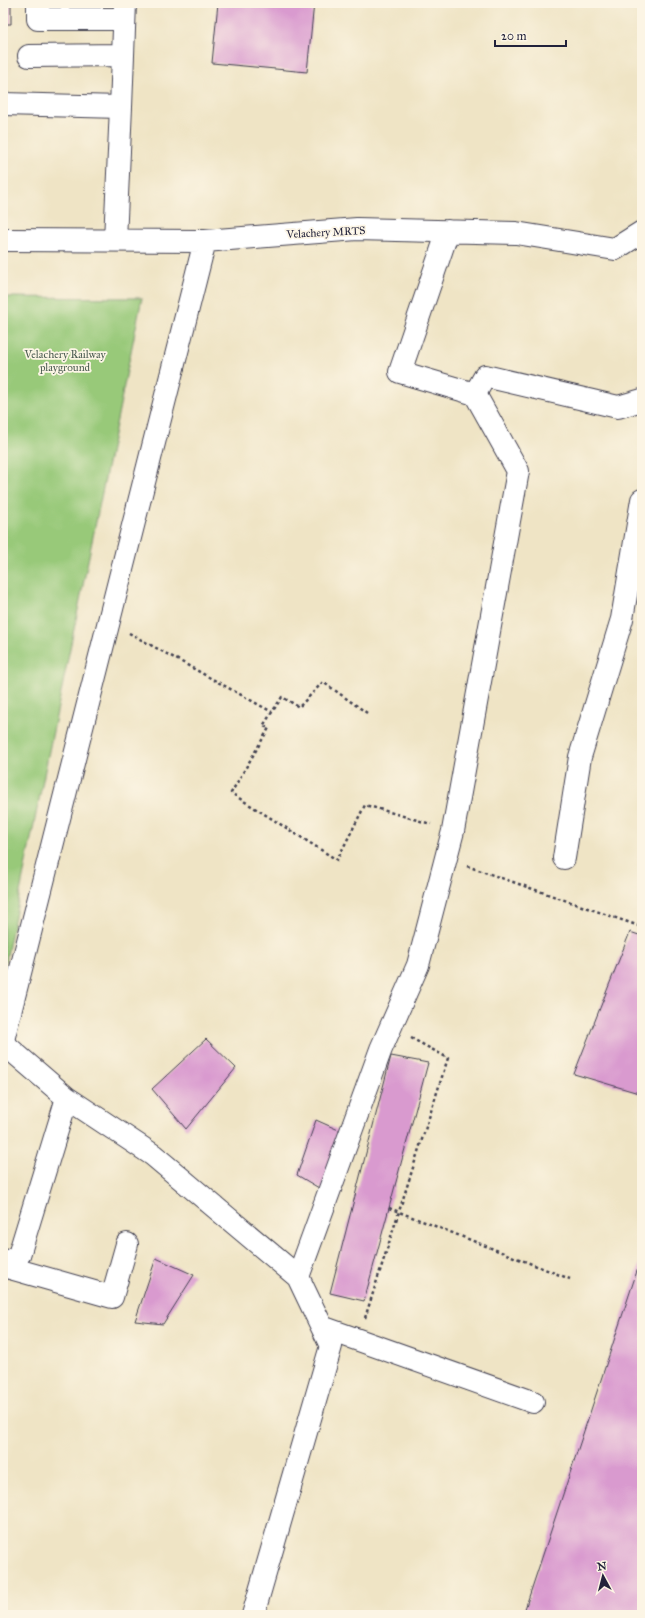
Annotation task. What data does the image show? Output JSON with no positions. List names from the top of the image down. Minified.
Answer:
{"streets":{"street":["Velachery MRTS"]},"parks":["Velachery Railway playground"],"scale_bar":"20 m","north":"top"}
